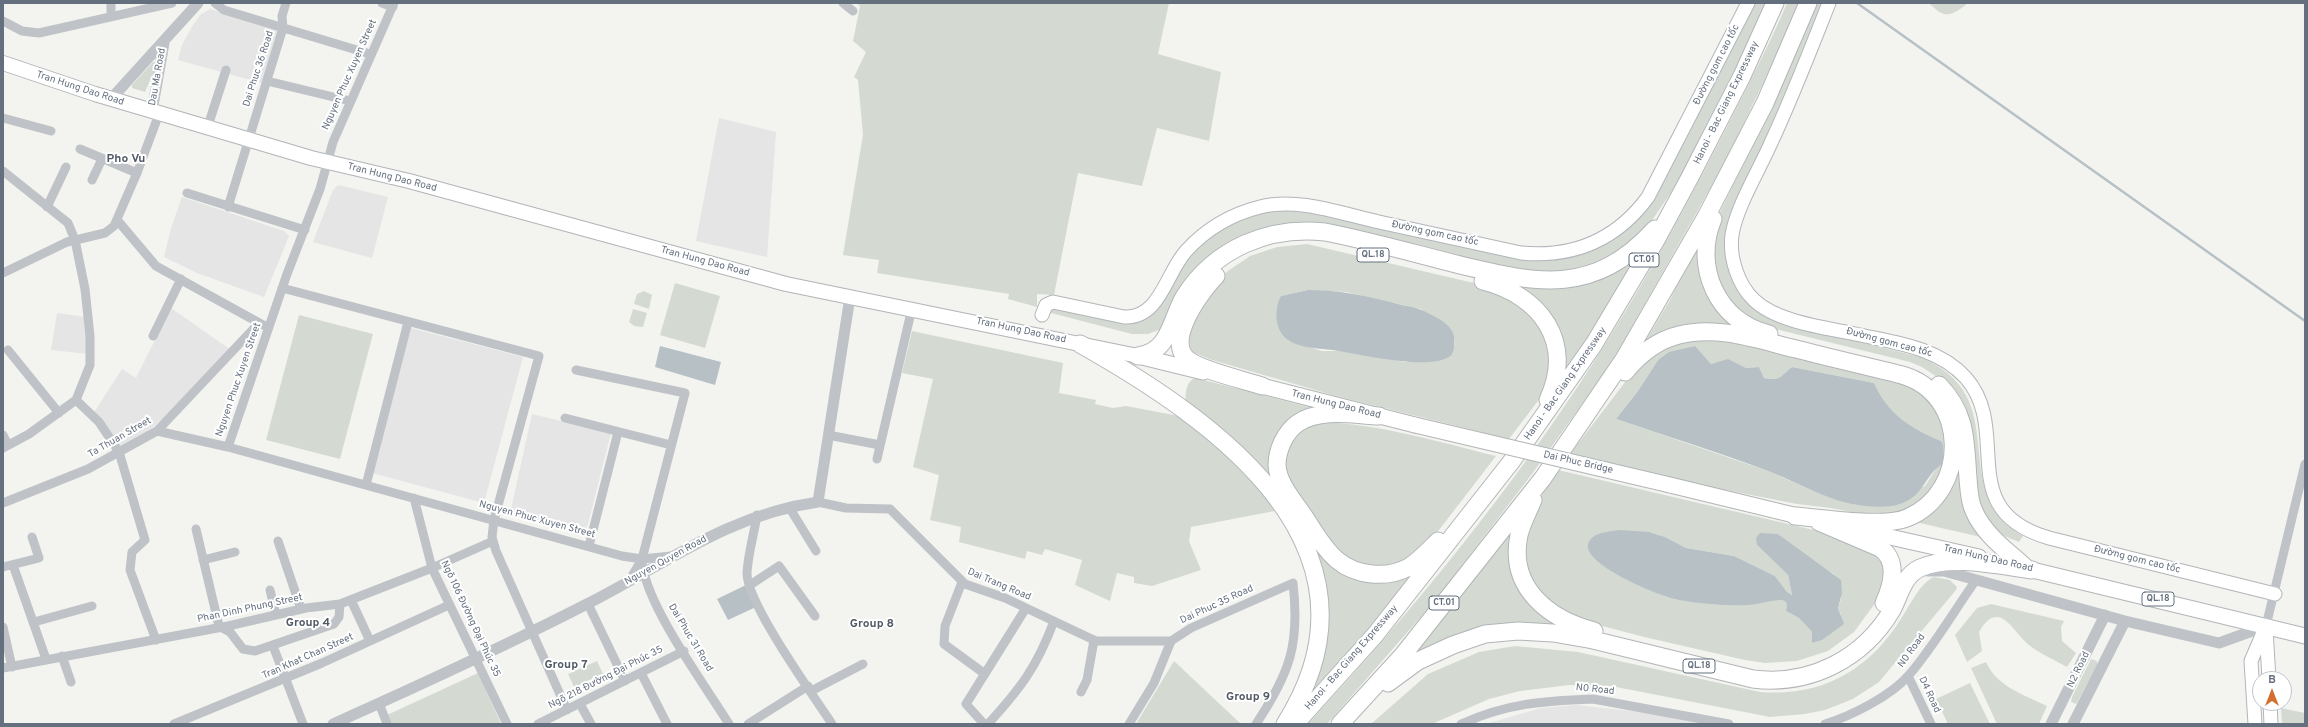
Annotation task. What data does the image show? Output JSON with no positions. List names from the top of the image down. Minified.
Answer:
{"streets":{"highway":["Tran Hung Dao Road","Hanoi - Bac Giang Expressway","QL.18","CT.01","Dai Phuc Bridge"],"main road":["Đường gom cao tốc"],"street":["Dai Phuc 36 Road","Nguyen Phuc Xuyen Street","Dau Ma Road","Ta Thuan Street","Nguyen Quyen Road","Dai Trang Road","Dai Phuc 35 Road","Phan Dinh Phung Street","Ngõ 106 Đường Đại Phúc 35","Dai Phuc 31 Road","N0 Road","Tran Khat Chan Street","N2 Road","Ngõ 218 Đường Đại Phúc 35","D4 Road"]},"crossings":[["Dai Phuc 36 Road","Tran Hung Dao Road"],["Nguyen Phuc Xuyen Street","Tran Hung Dao Road"],["Nguyen Phuc Xuyen Street","Nguyen Quyen Road"],["Nguyen Phuc Xuyen Street","Ngõ 106 Đường Đại Phúc 35"],["Nguyen Phuc Xuyen Street","Dai Phuc 31 Road"],["Dau Ma Road","Tran Hung Dao Road"],["Tran Hung Dao Road","QL.18"],["Tran Hung Dao Road","Dai Phuc Bridge"],["Hanoi - Bac Giang Expressway","QL.18"],["Nguyen Quyen Road","Dai Trang Road"],["Nguyen Quyen Road","Ngõ 106 Đường Đại Phúc 35"],["Nguyen Quyen Road","Dai Phuc 31 Road"],["Dai Trang Road","Dai Phuc 35 Road"],["Phan Dinh Phung Street","Ngõ 106 Đường Đại Phúc 35"],["Ngõ 106 Đường Đại Phúc 35","Tran Khat Chan Street"],["Dai Phuc 31 Road","Ngõ 218 Đường Đại Phúc 35"],["N0 Road","D4 Road"]],"districts":["Pho Vu","Group 4","Group 8","Group 7","Group 9"],"north":"top"}
